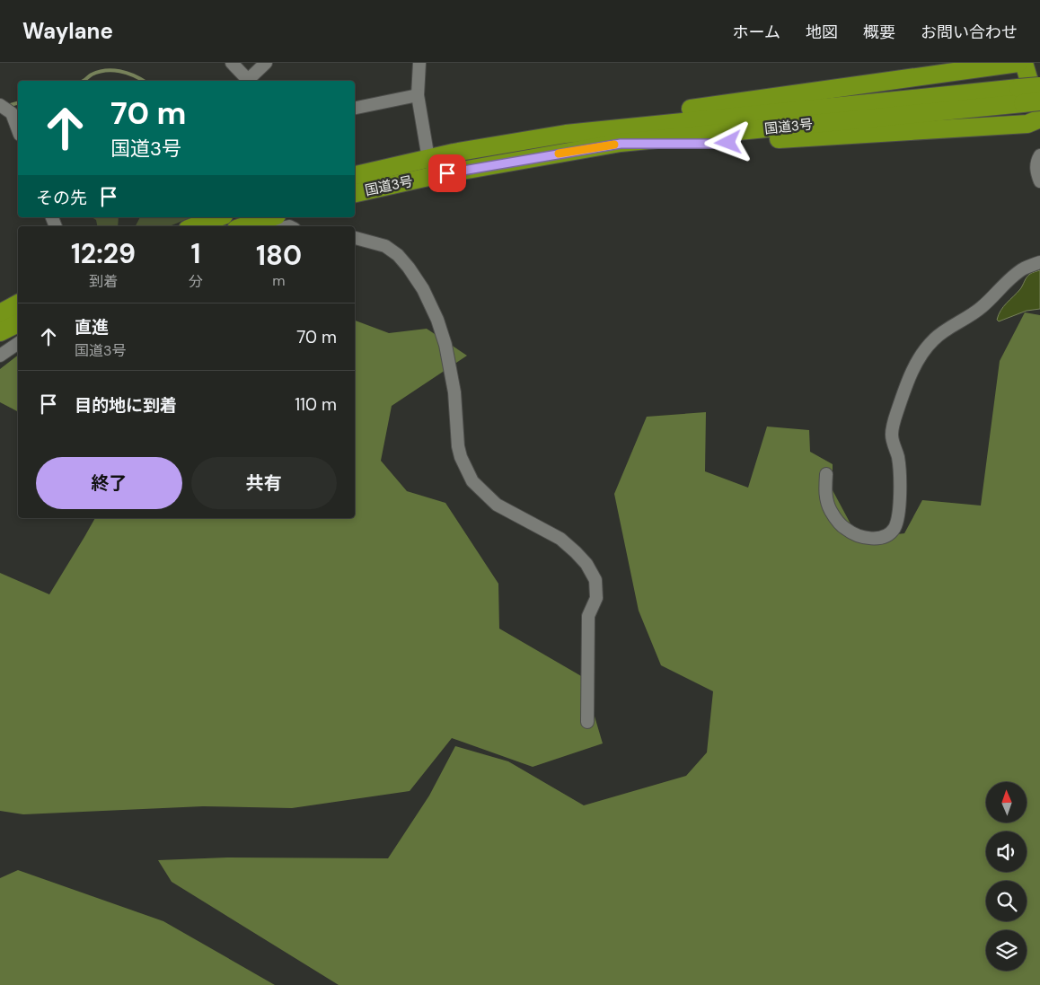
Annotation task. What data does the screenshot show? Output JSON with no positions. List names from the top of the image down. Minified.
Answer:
{"streets":{"highway":["国道3号"]},"north":"top","page":{"header":"Waylane","nav":["ホーム","地図","概要","お問い合わせ"],"turn":["70 m","国道3号"],"then":"その先","eta":["12:29","到着","1","分","180","m"],"list":[{"name":"直進","note":"国道3号","value":"70 m"},{"name":"目的地に到着","value":"110 m"}],"buttons":["終了","共有"]}}
